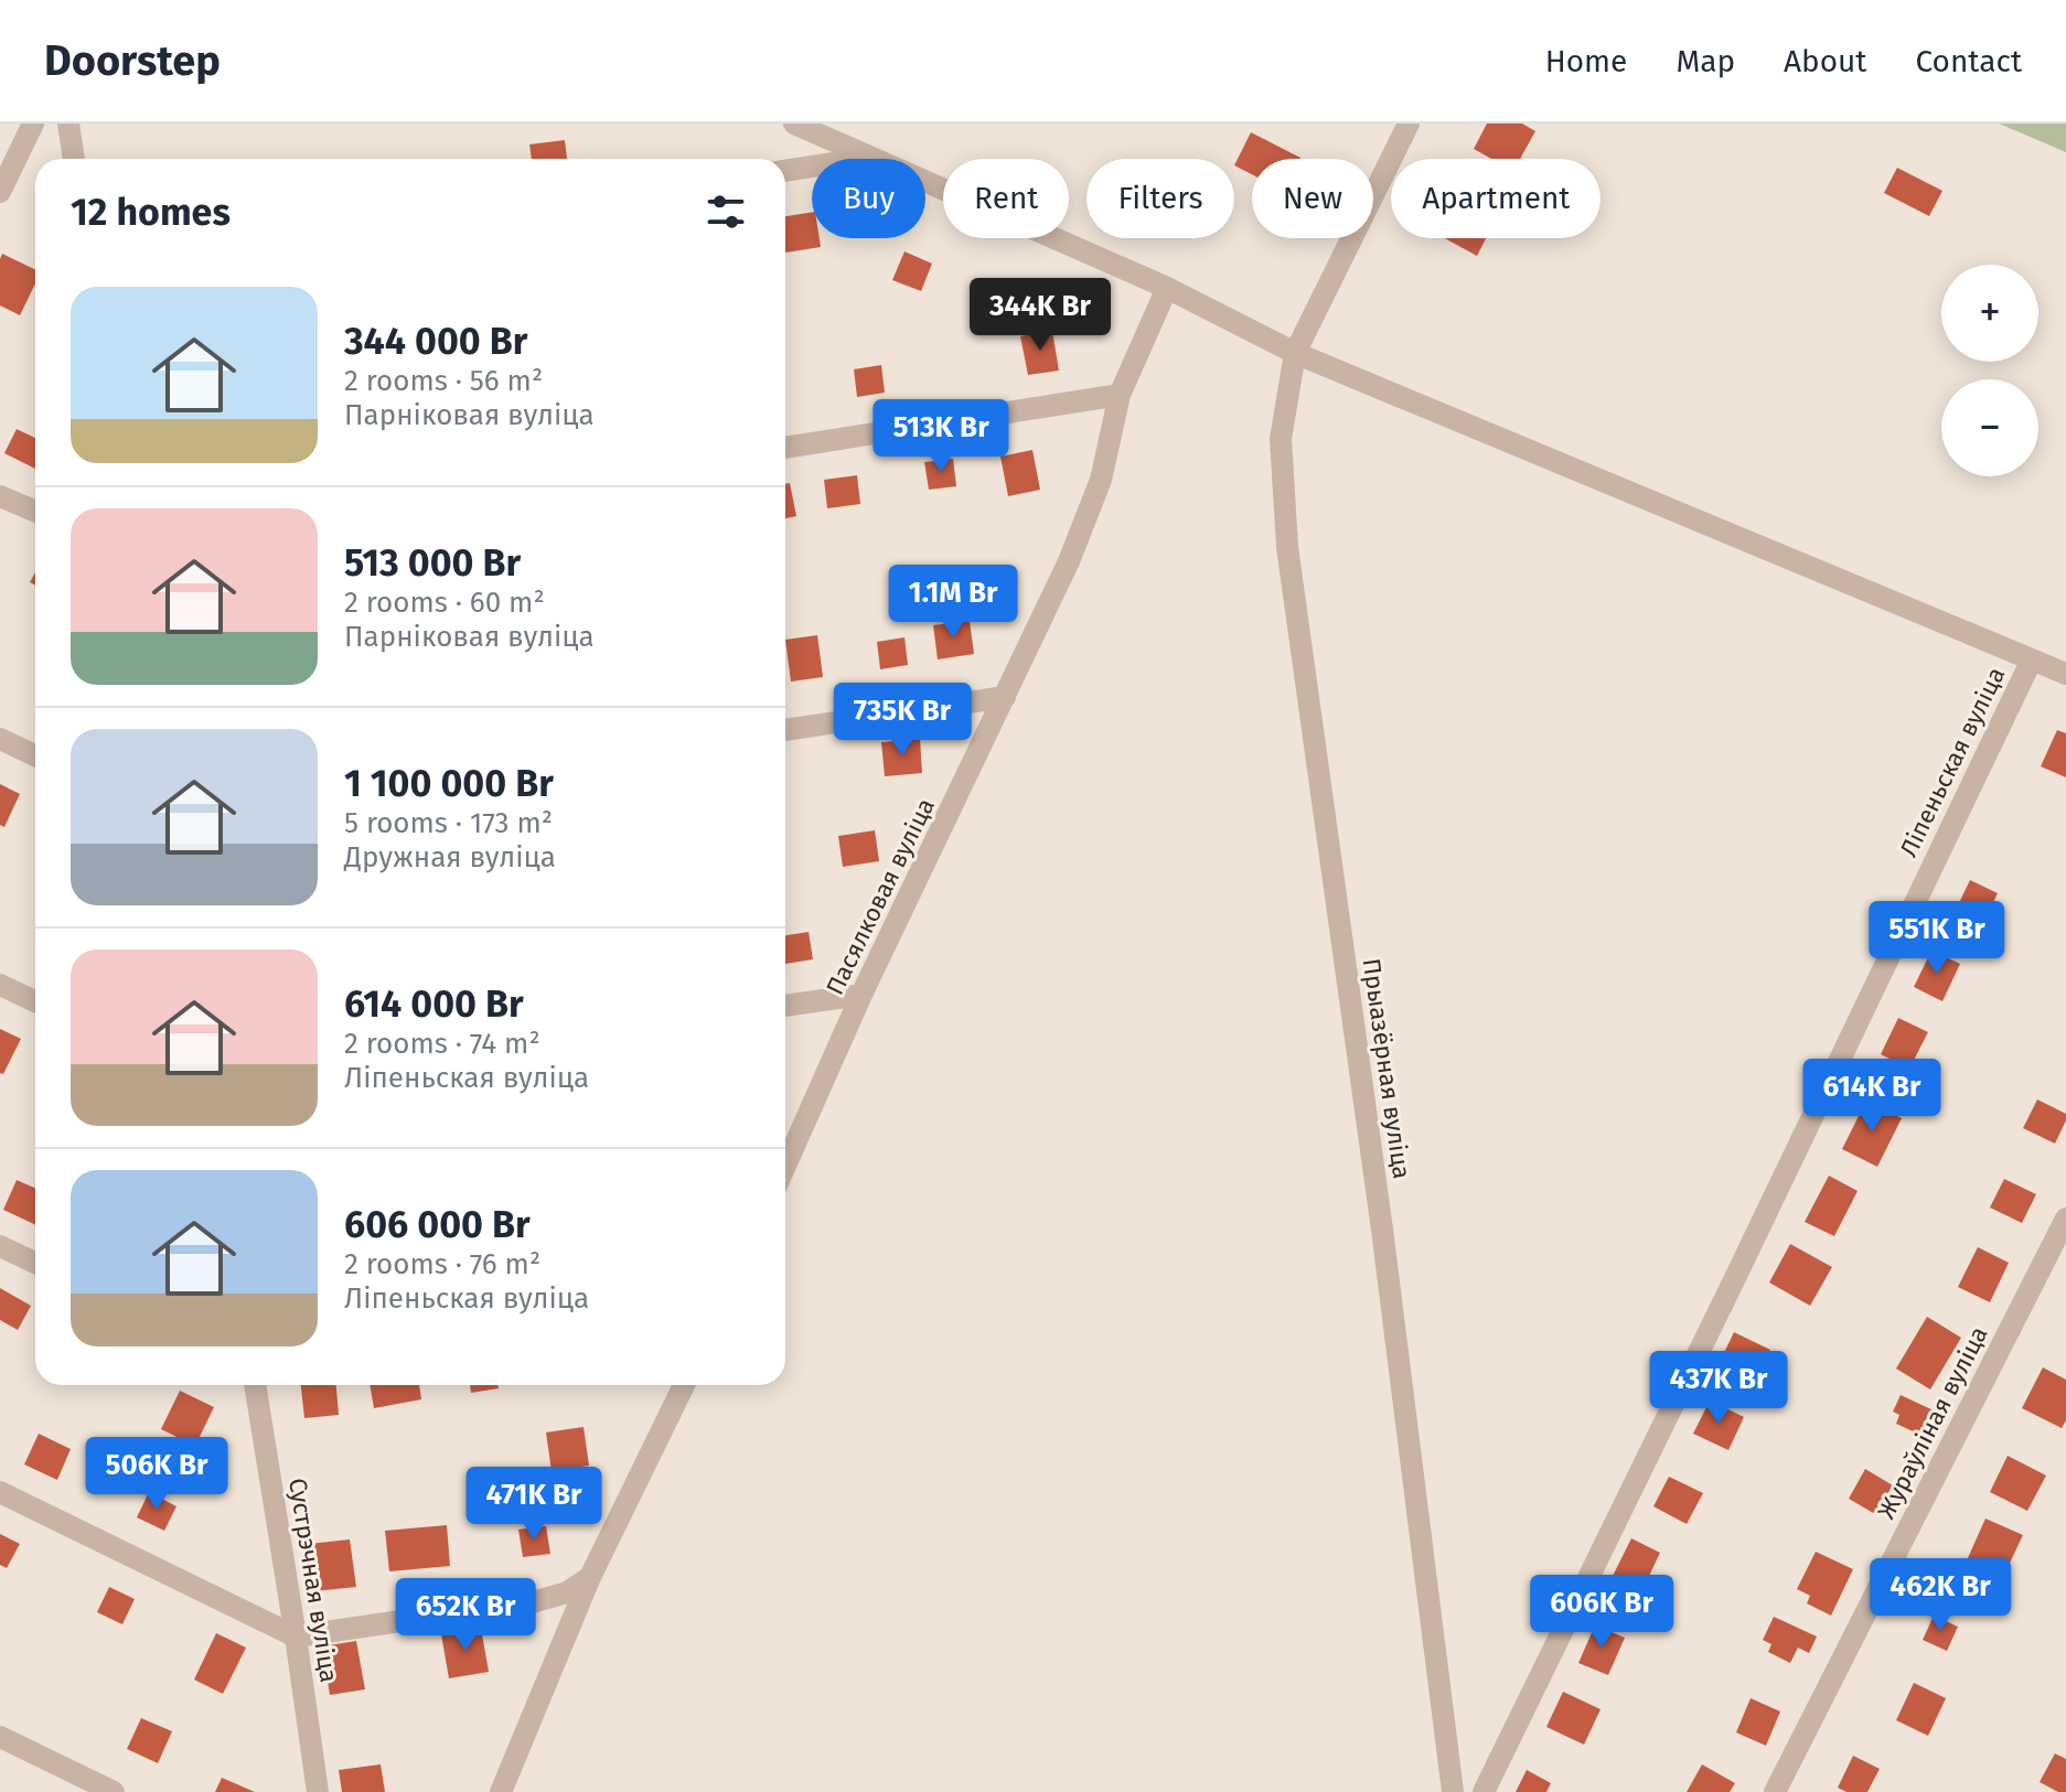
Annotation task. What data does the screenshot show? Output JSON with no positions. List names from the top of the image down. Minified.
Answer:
{"streets":{"street":["Ліпеньская вуліца","Пасялковая вуліца","Прыазёрная вуліца","Жураўліная вуліца","Сустрэчная вуліца"]},"page":{"header":"Doorstep","nav":["Home","Map","About","Contact"],"chip":["Buy","Rent","Filters","New","Apartment"],"heading":"12 homes","map_buttons":["+","−"],"list":[{"name":"344 000 Br","note":"2 rooms · 56 m² · Парніковая вуліца"},{"name":"513 000 Br","note":"2 rooms · 60 m² · Парніковая вуліца"},{"name":"1 100 000 Br","note":"5 rooms · 173 m² · Дружная вуліца"},{"name":"614 000 Br","note":"2 rooms · 74 m² · Ліпеньская вуліца"},{"name":"606 000 Br","note":"2 rooms · 76 m² · Ліпеньская вуліца"}],"price":["344K Br","513K Br","1.1M Br","735K Br","551K Br","614K Br","437K Br","506K Br","471K Br","462K Br","606K Br","652K Br"]}}
